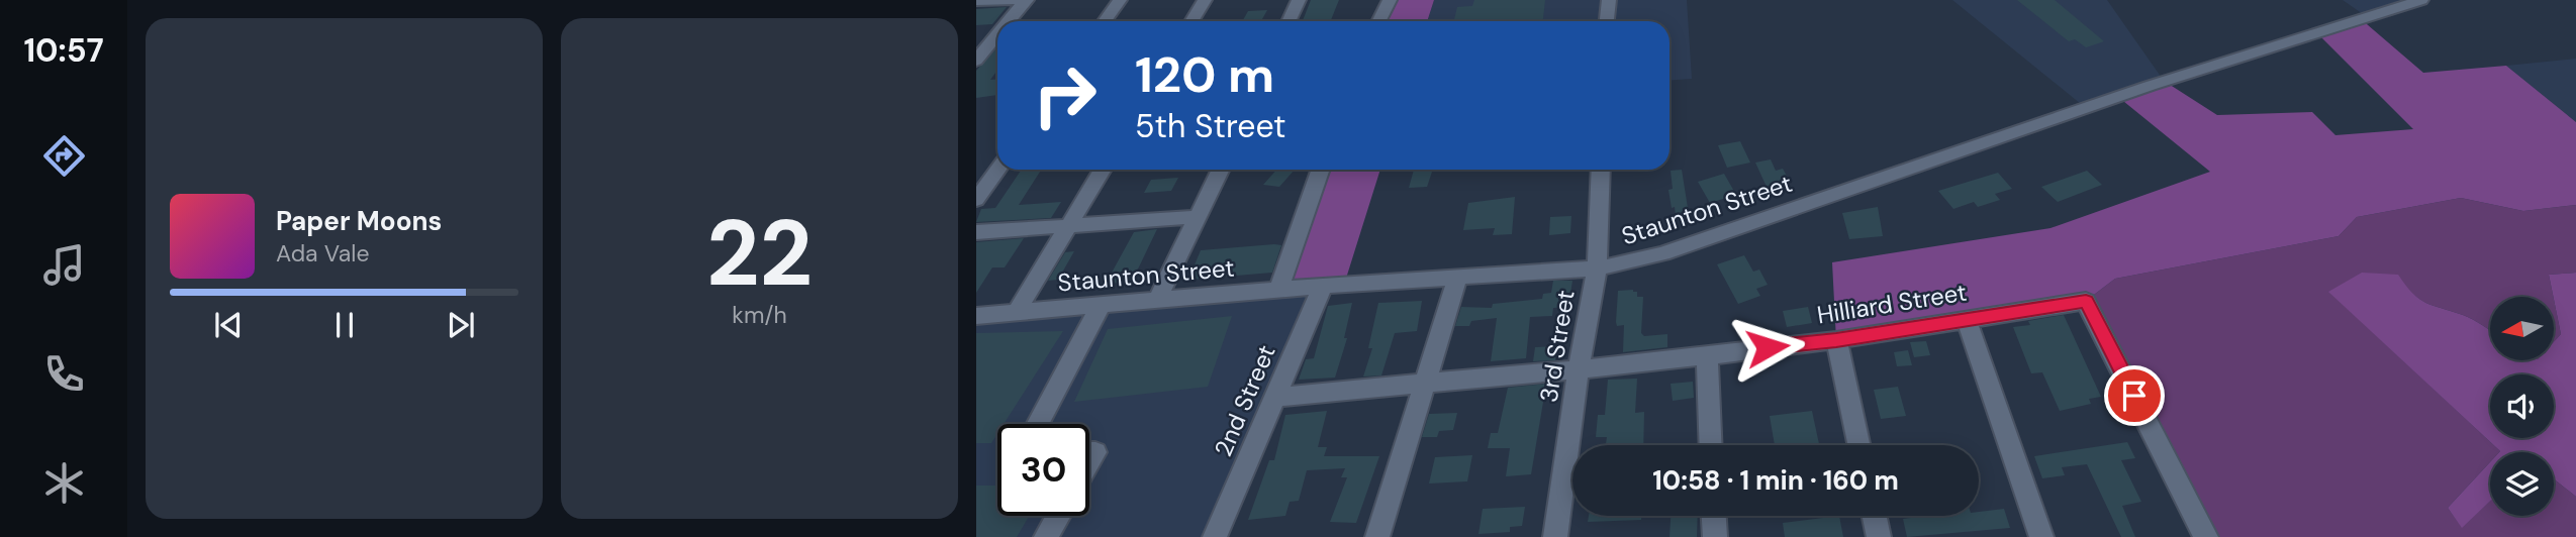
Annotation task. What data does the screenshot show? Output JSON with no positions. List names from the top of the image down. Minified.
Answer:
{"streets":{"street":["Staunton Street","Hilliard Street","3rd Street","2nd Street"]},"crossings":[["Staunton Street","3rd Street"],["Staunton Street","2nd Street"],["Hilliard Street","3rd Street"],["Hilliard Street","2nd Street"]],"north":"left","page":{"tabs":"10:57","tile":["22","km/h"],"turn":["120 m","5th Street"],"song":["Paper Moons","Ada Vale"],"limit":"30","trip":"10:58 · 1 min · 160 m"}}
